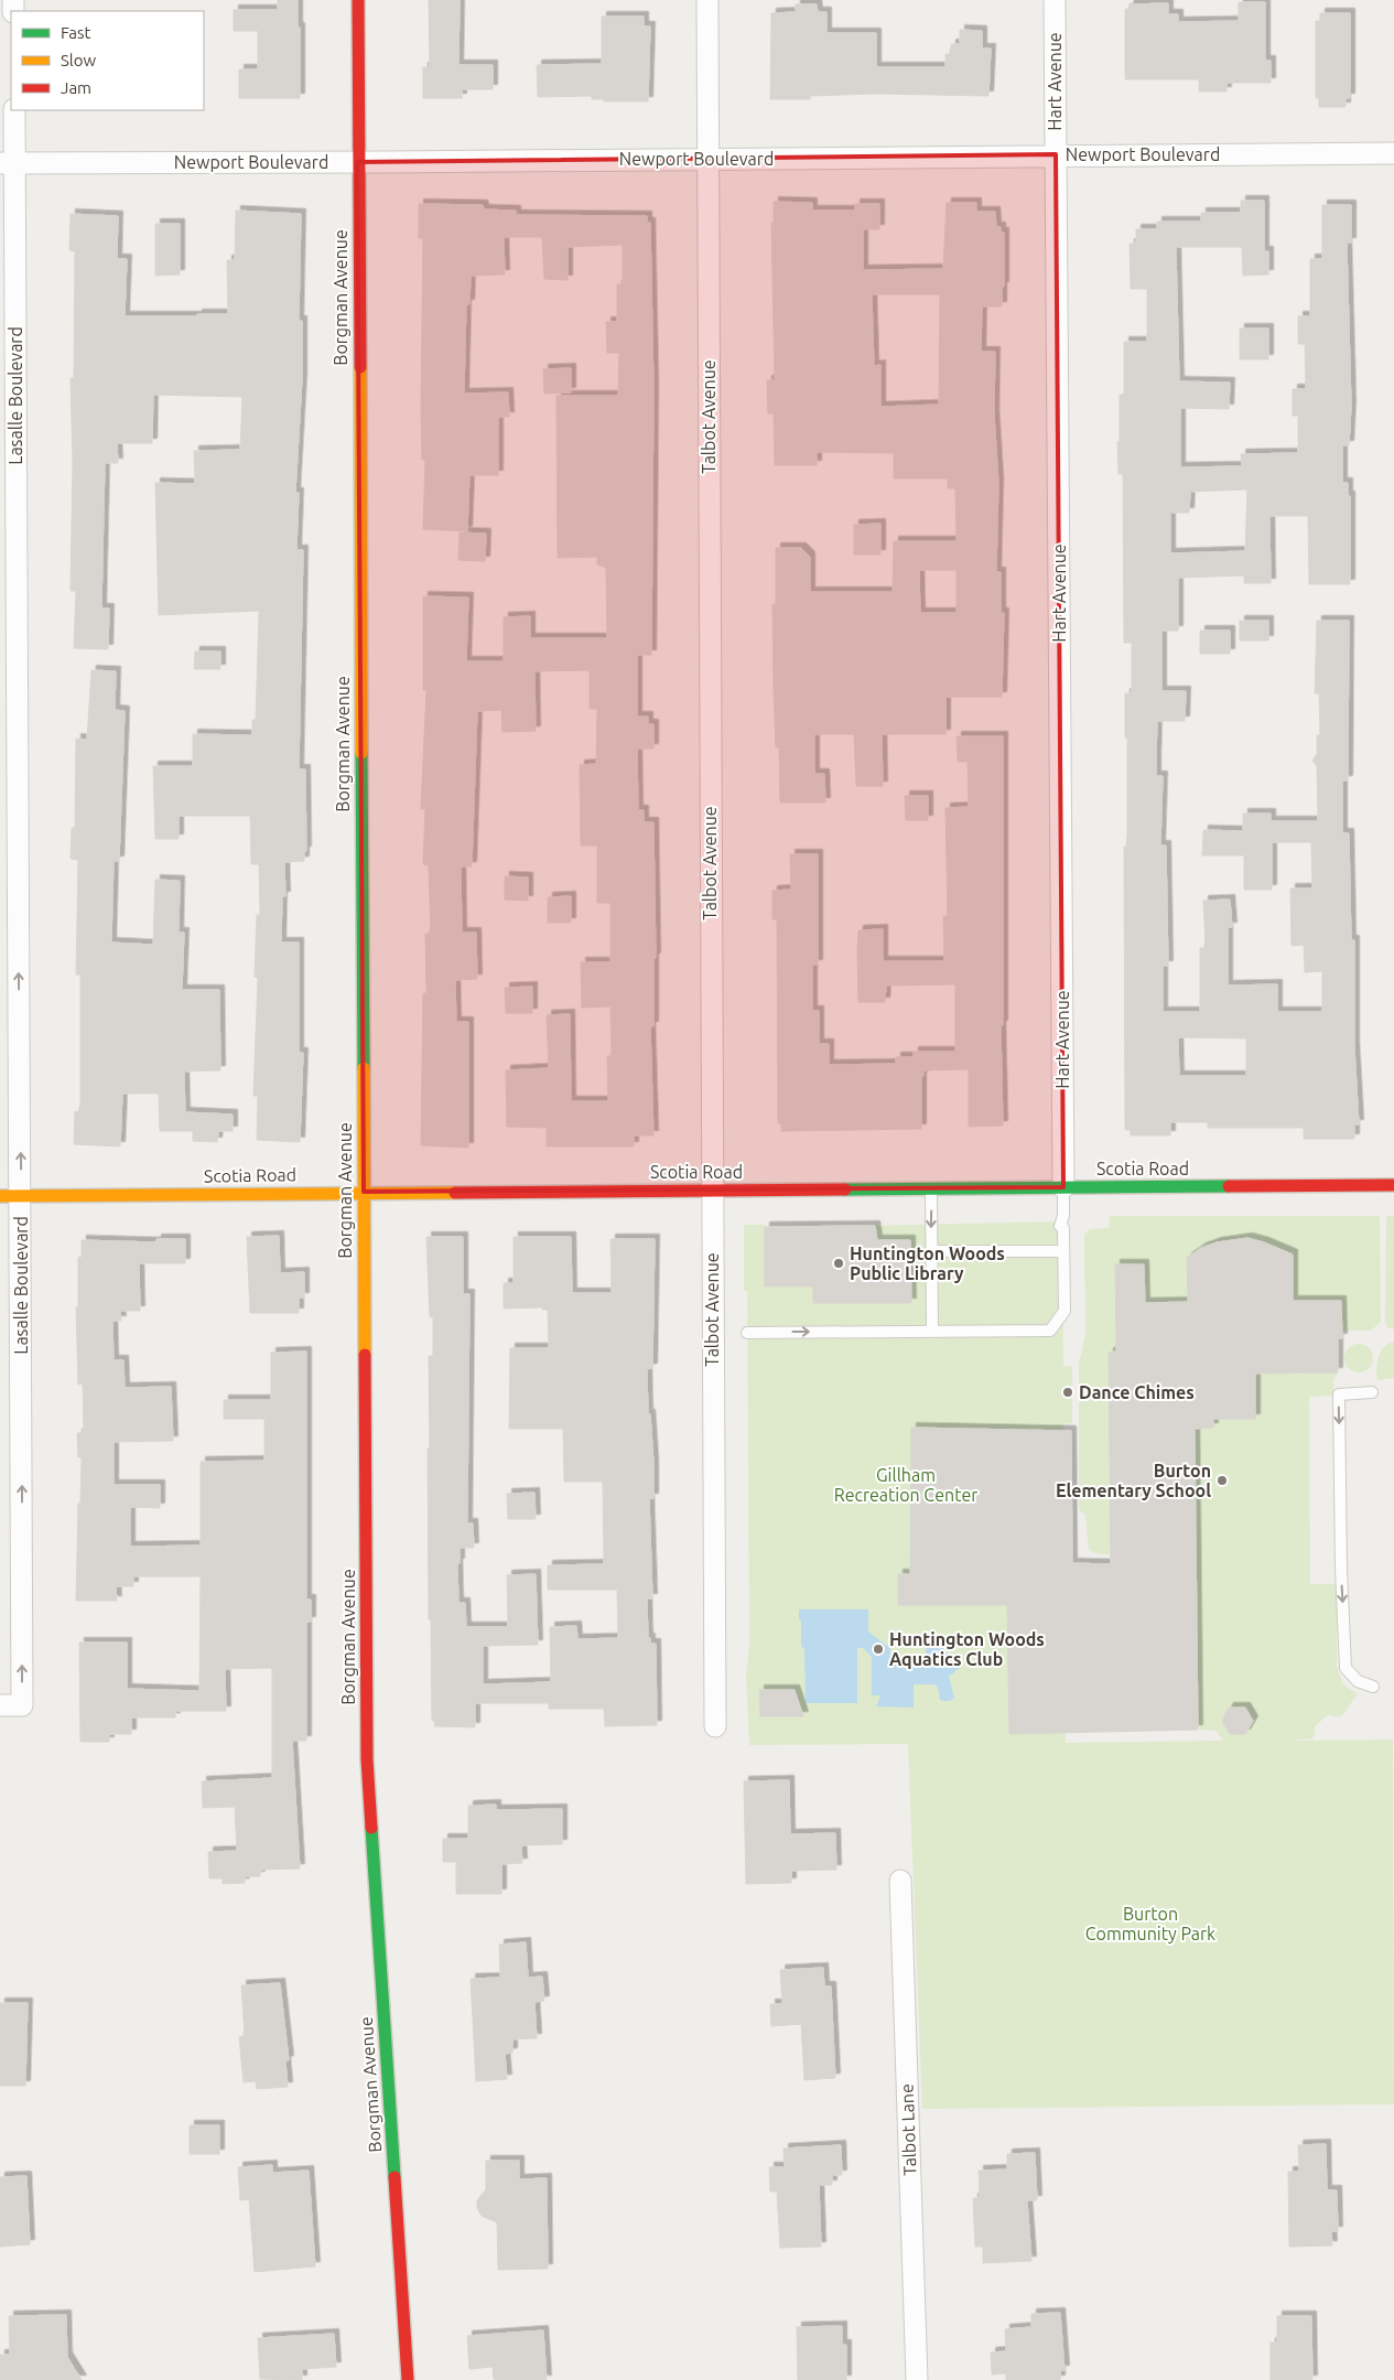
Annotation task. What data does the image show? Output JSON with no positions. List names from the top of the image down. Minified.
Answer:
{"streets":{"street":["Hart Avenue","Newport Boulevard","Borgman Avenue","Lasalle Boulevard","Talbot Avenue","Scotia Road","Talbot Lane"]},"crossings":[["Hart Avenue","Newport Boulevard"],["Hart Avenue","Scotia Road"],["Newport Boulevard","Borgman Avenue"],["Newport Boulevard","Lasalle Boulevard"],["Newport Boulevard","Talbot Avenue"],["Borgman Avenue","Scotia Road"],["Lasalle Boulevard","Scotia Road"],["Talbot Avenue","Scotia Road"]],"one_way":["Lasalle Boulevard"],"parks":["Gillham Recreation Center","Burton Community Park"],"places":["Huntington Woods Public Library","Dance Chimes","Burton Elementary School","Huntington Woods Aquatics Club"],"legend":["Fast","Slow","Jam"]}
